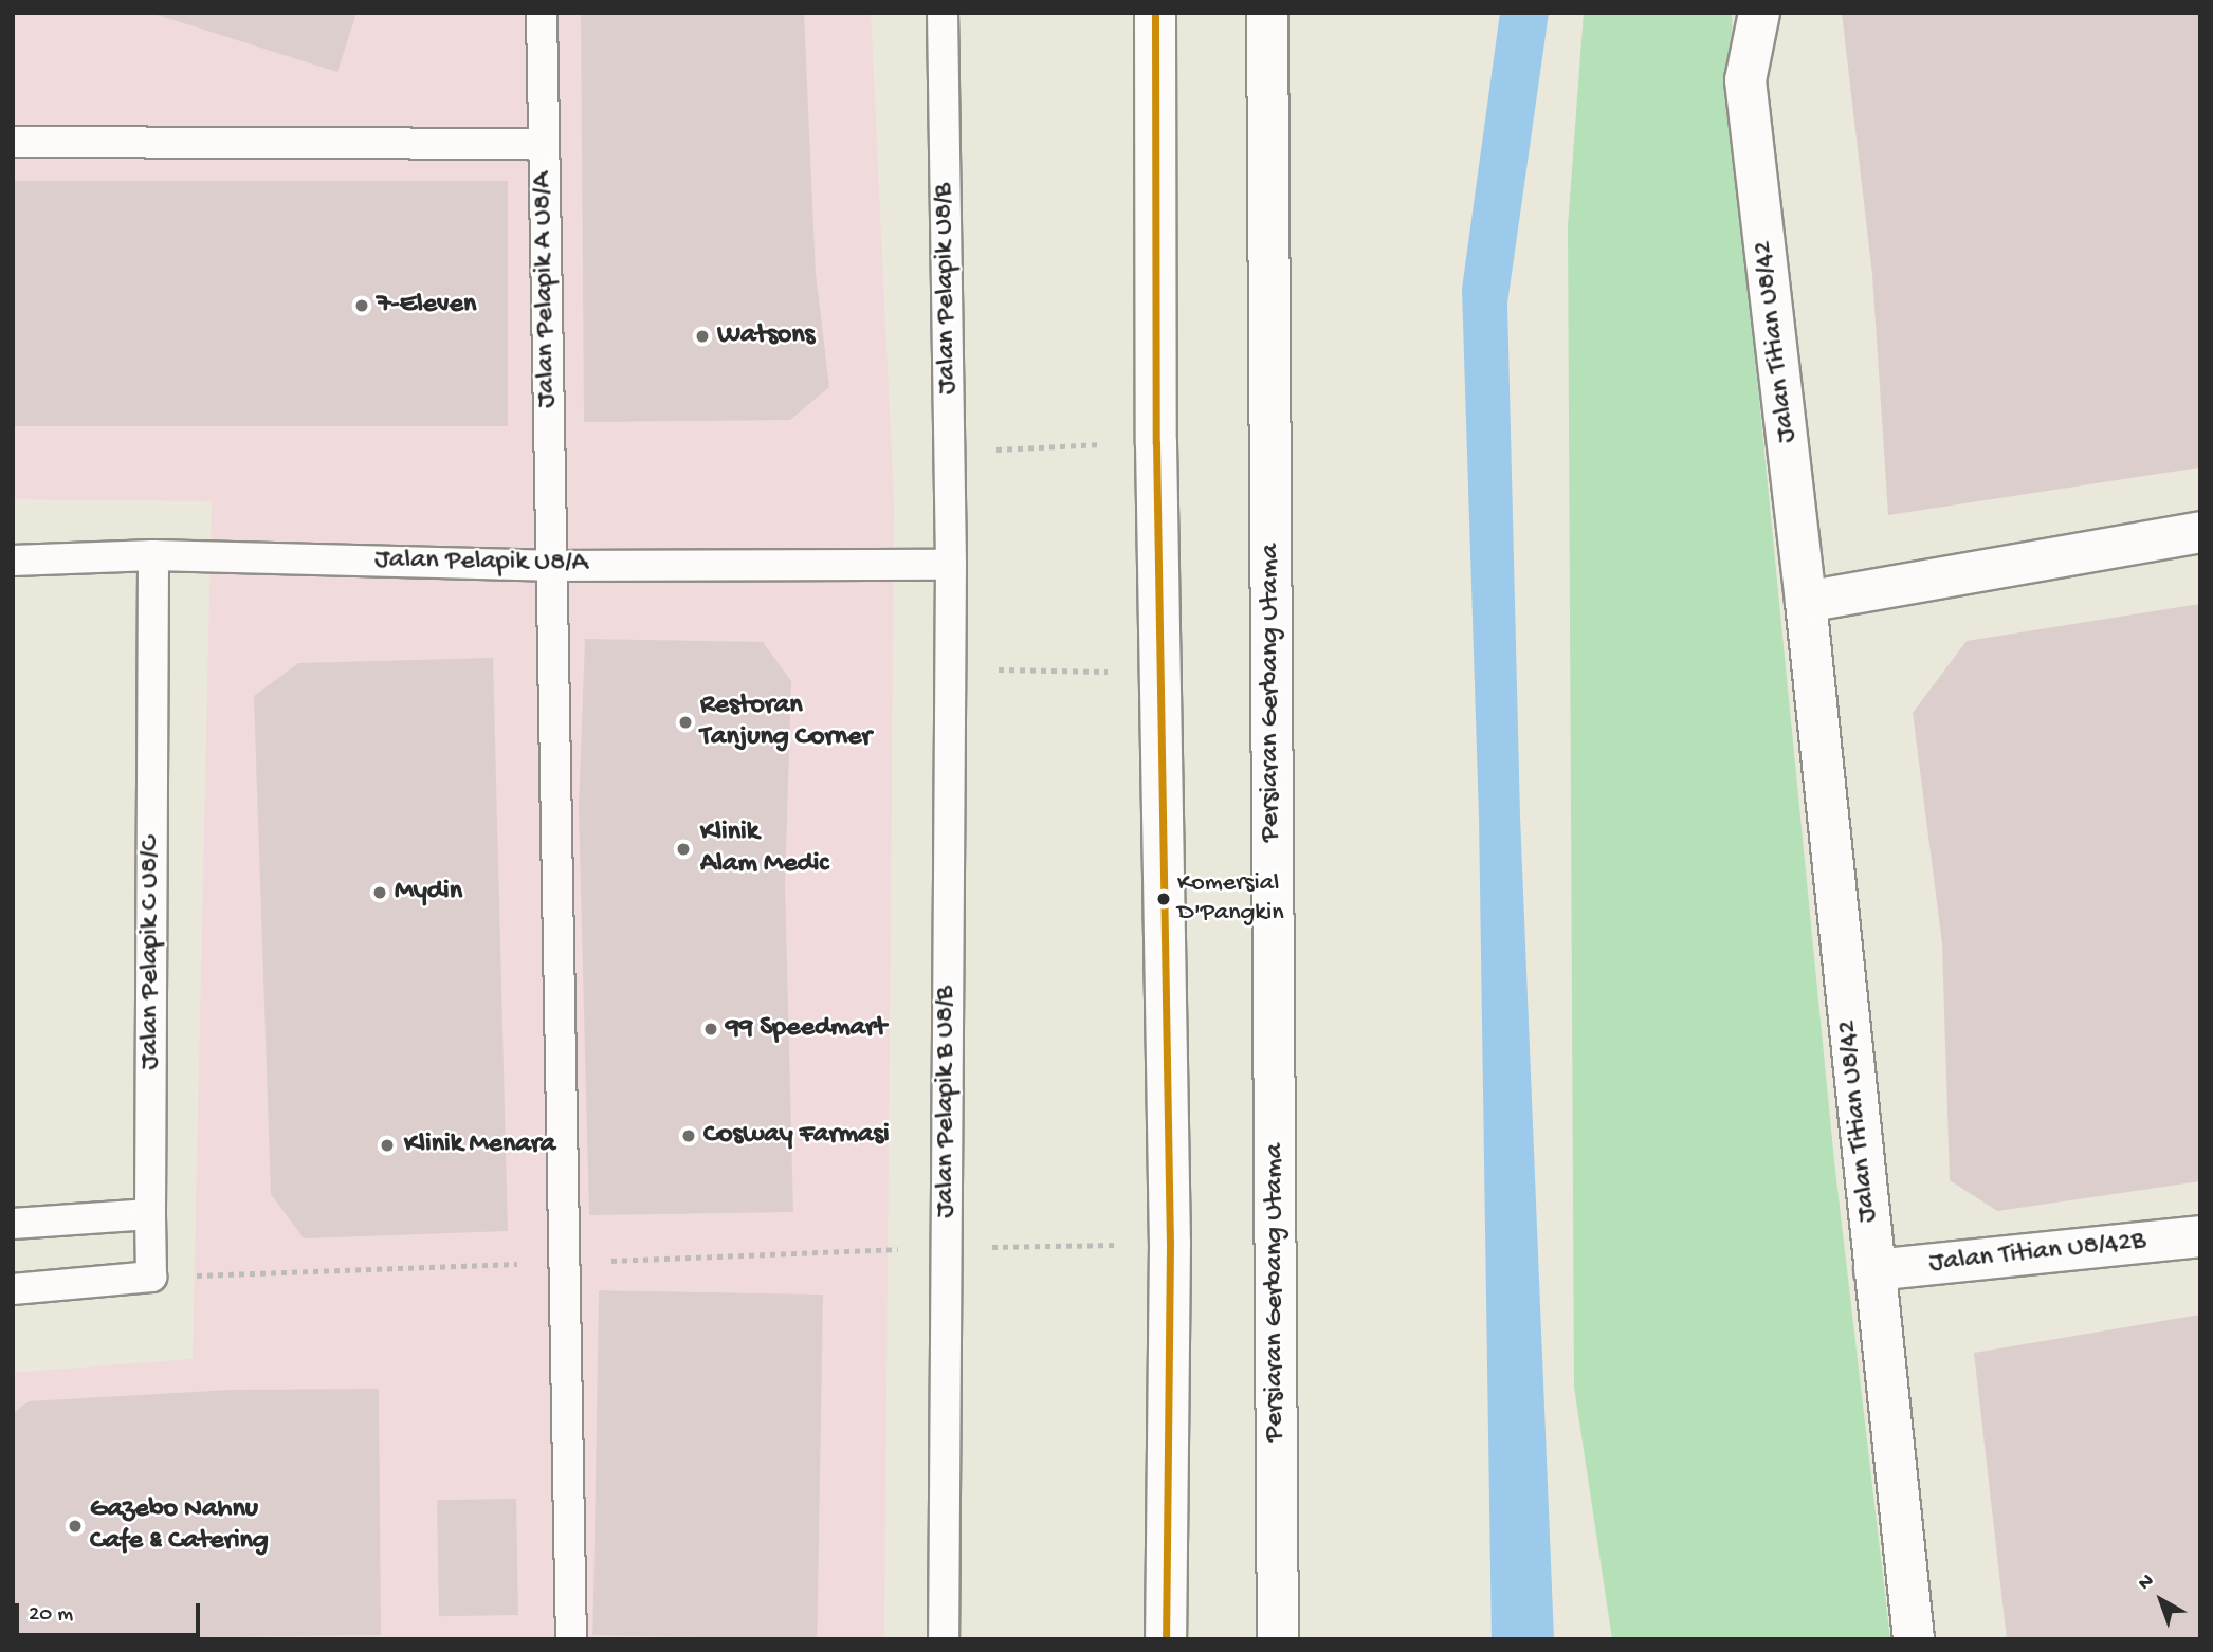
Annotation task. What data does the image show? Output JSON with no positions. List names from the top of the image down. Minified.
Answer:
{"streets":{"main road":["Jalan Titian U8/42","Persiaran Gerbang Utama","Jalan Titian U8/42B"],"lane":["Jalan Pelapik U8/B","Jalan Pelapik A U8/A","Jalan Pelapik U8/A","Jalan Pelapik C U8/C","Jalan Pelapik B U8/B"]},"crossings":[["Jalan Pelapik U8/B","Jalan Pelapik U8/A"],["Jalan Pelapik U8/B","Jalan Pelapik B U8/B"],["Jalan Pelapik A U8/A","Jalan Pelapik U8/A"],["Jalan Titian U8/42","Jalan Titian U8/42B"],["Jalan Pelapik U8/A","Jalan Pelapik C U8/C"],["Jalan Pelapik U8/A","Jalan Pelapik B U8/B"]],"places":["7-Eleven","Watsons","Restoran Tanjung Corner","Klinik Alam Medic","Mydin","Komersial D'Pangkin","99 Speedmart","Cosway Farmasi","Klinik Menara","Gazebo Nahnu Cafe & Catering"],"scale_bar":"20 m","north":"top left"}
